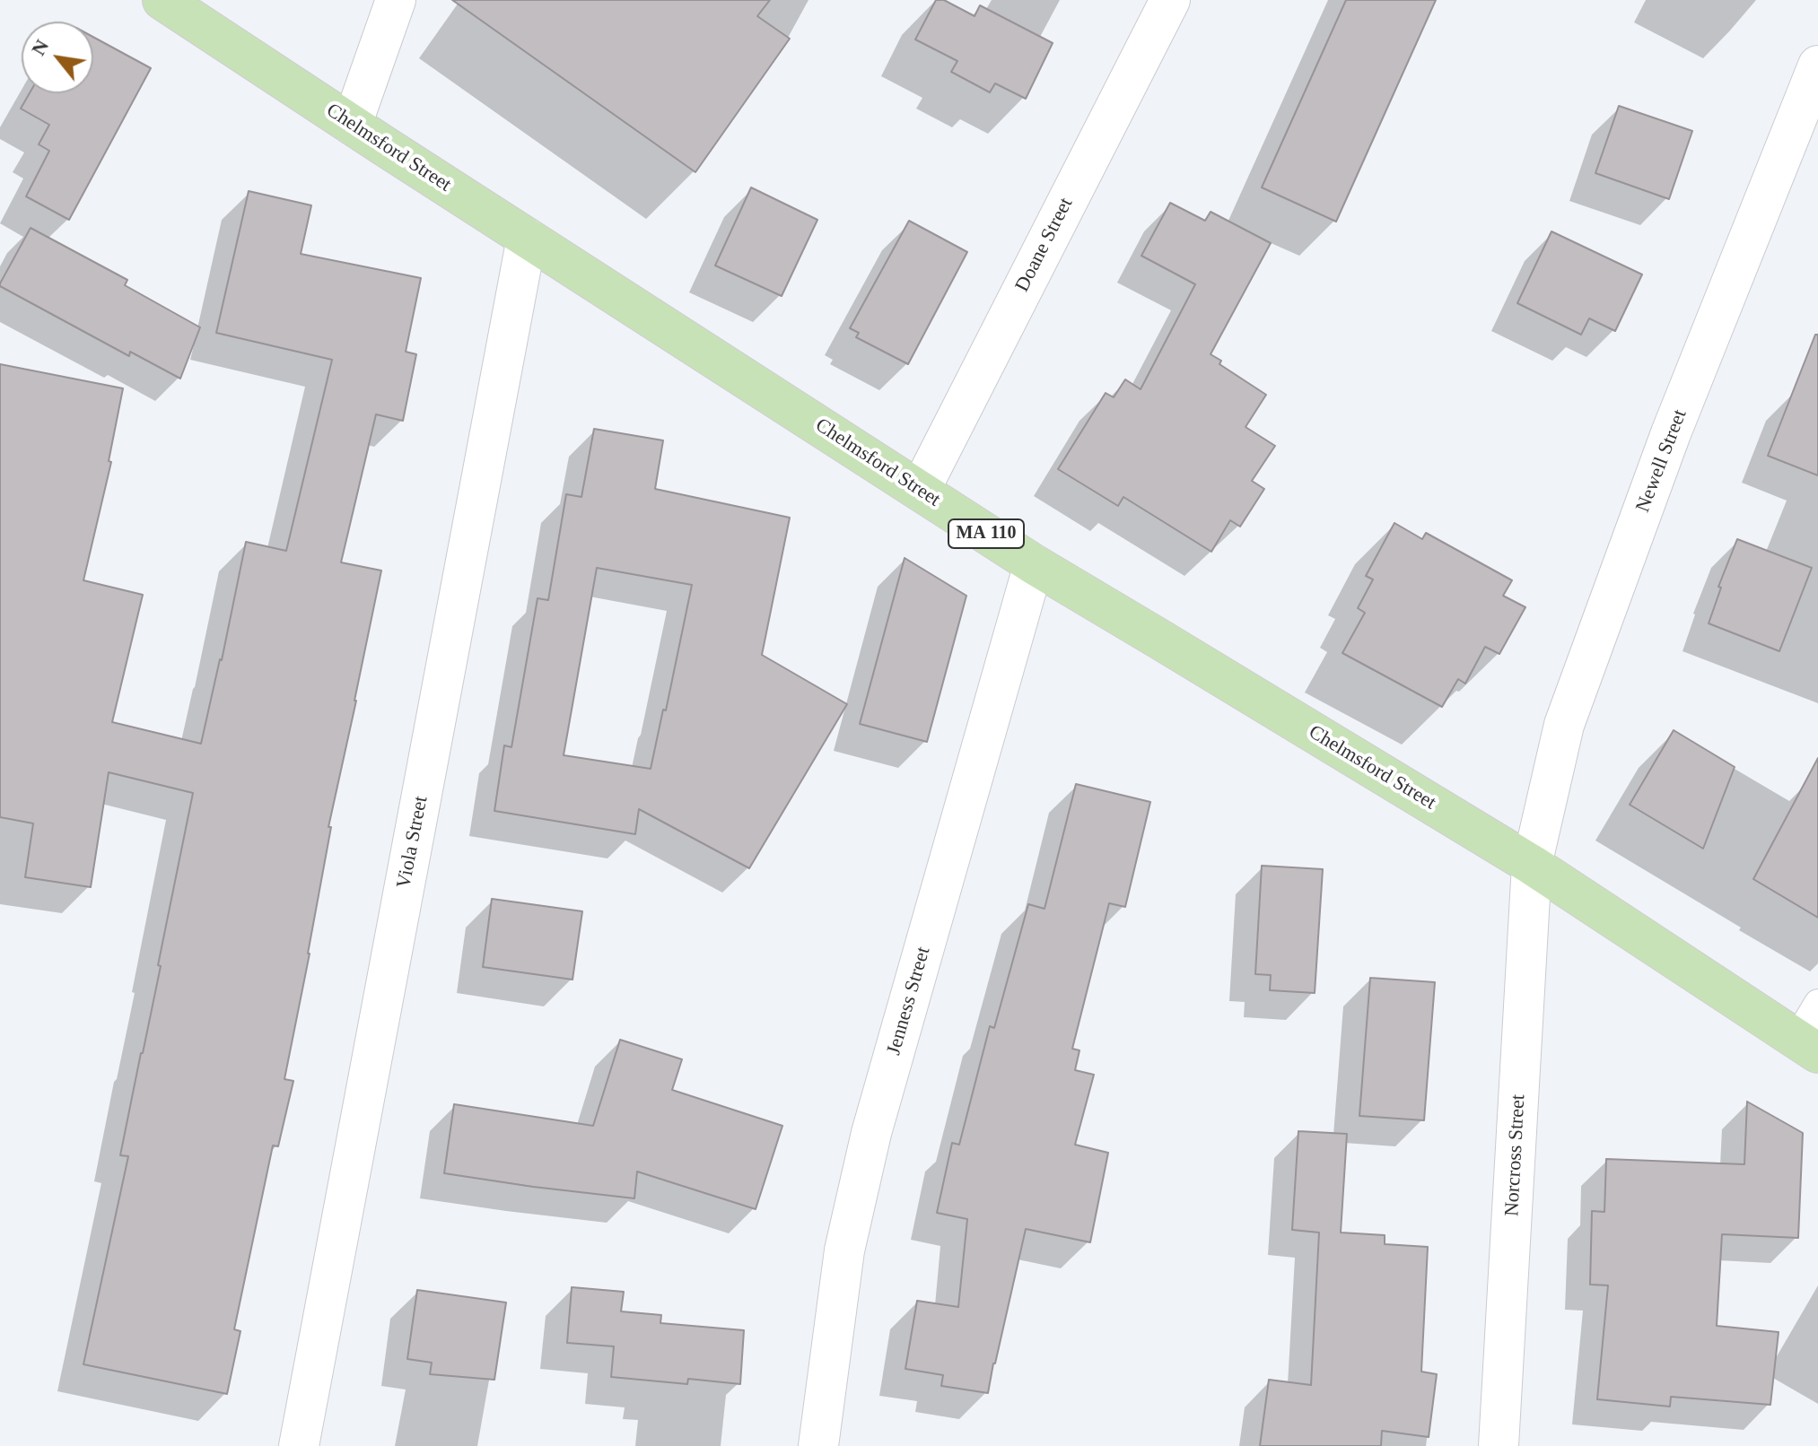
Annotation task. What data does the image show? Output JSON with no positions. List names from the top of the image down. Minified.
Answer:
{"streets":{"main road":["Chelmsford Street","MA 110"],"street":["Doane Street","Newell Street","Viola Street","Jenness Street","Norcross Street"]},"crossings":[["Chelmsford Street","Doane Street"],["Chelmsford Street","Newell Street"],["Chelmsford Street","Viola Street"],["Chelmsford Street","Jenness Street"],["Chelmsford Street","Norcross Street"],["Newell Street","Norcross Street"]],"north":"top left"}
